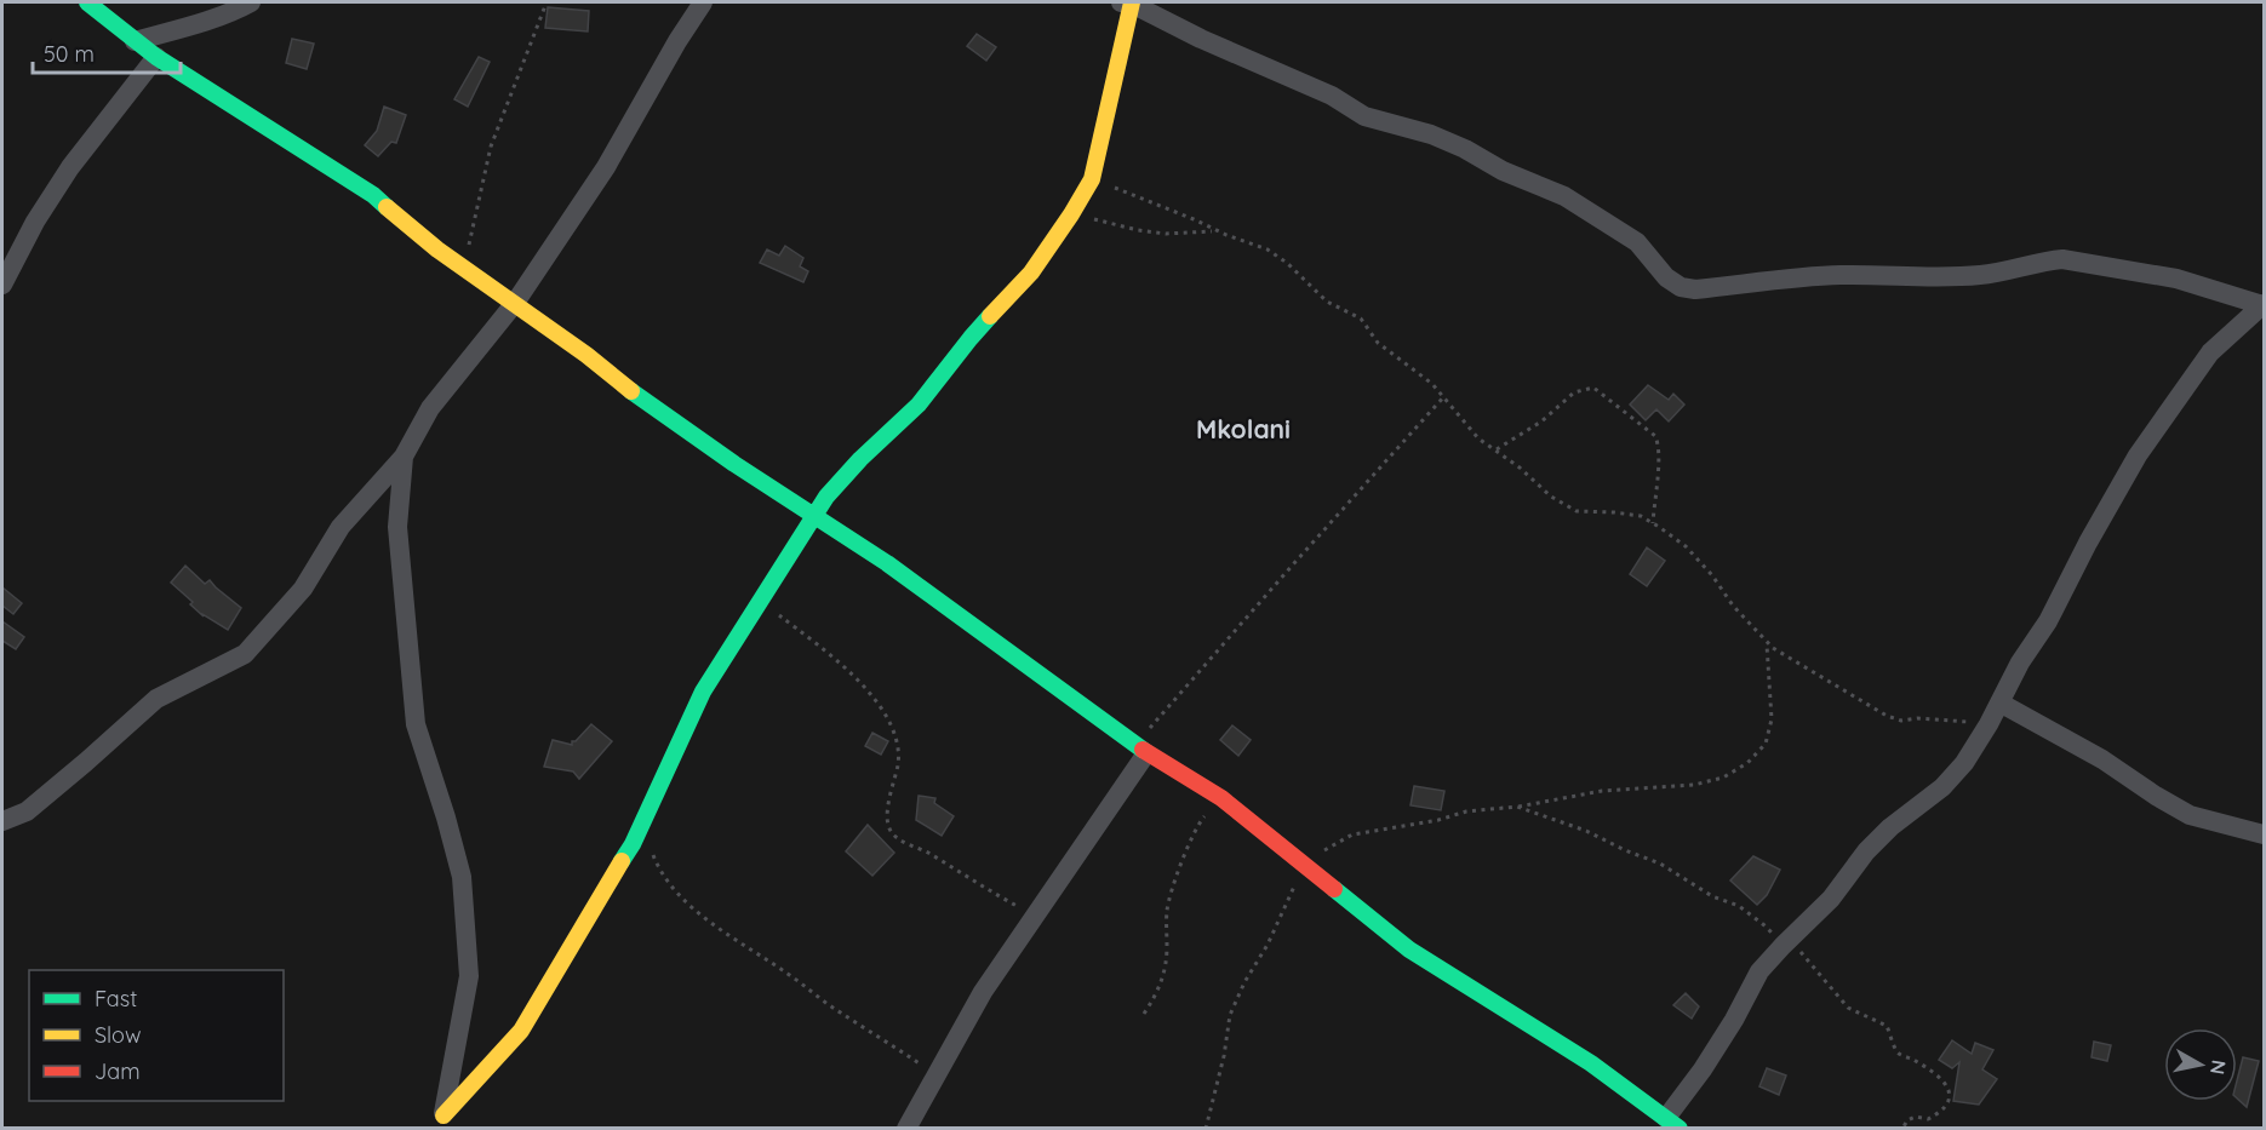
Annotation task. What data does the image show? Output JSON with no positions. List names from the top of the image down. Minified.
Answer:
{"districts":["Mkolani"],"legend":["Fast","Slow","Jam"],"scale_bar":"50 m","north":"right"}
